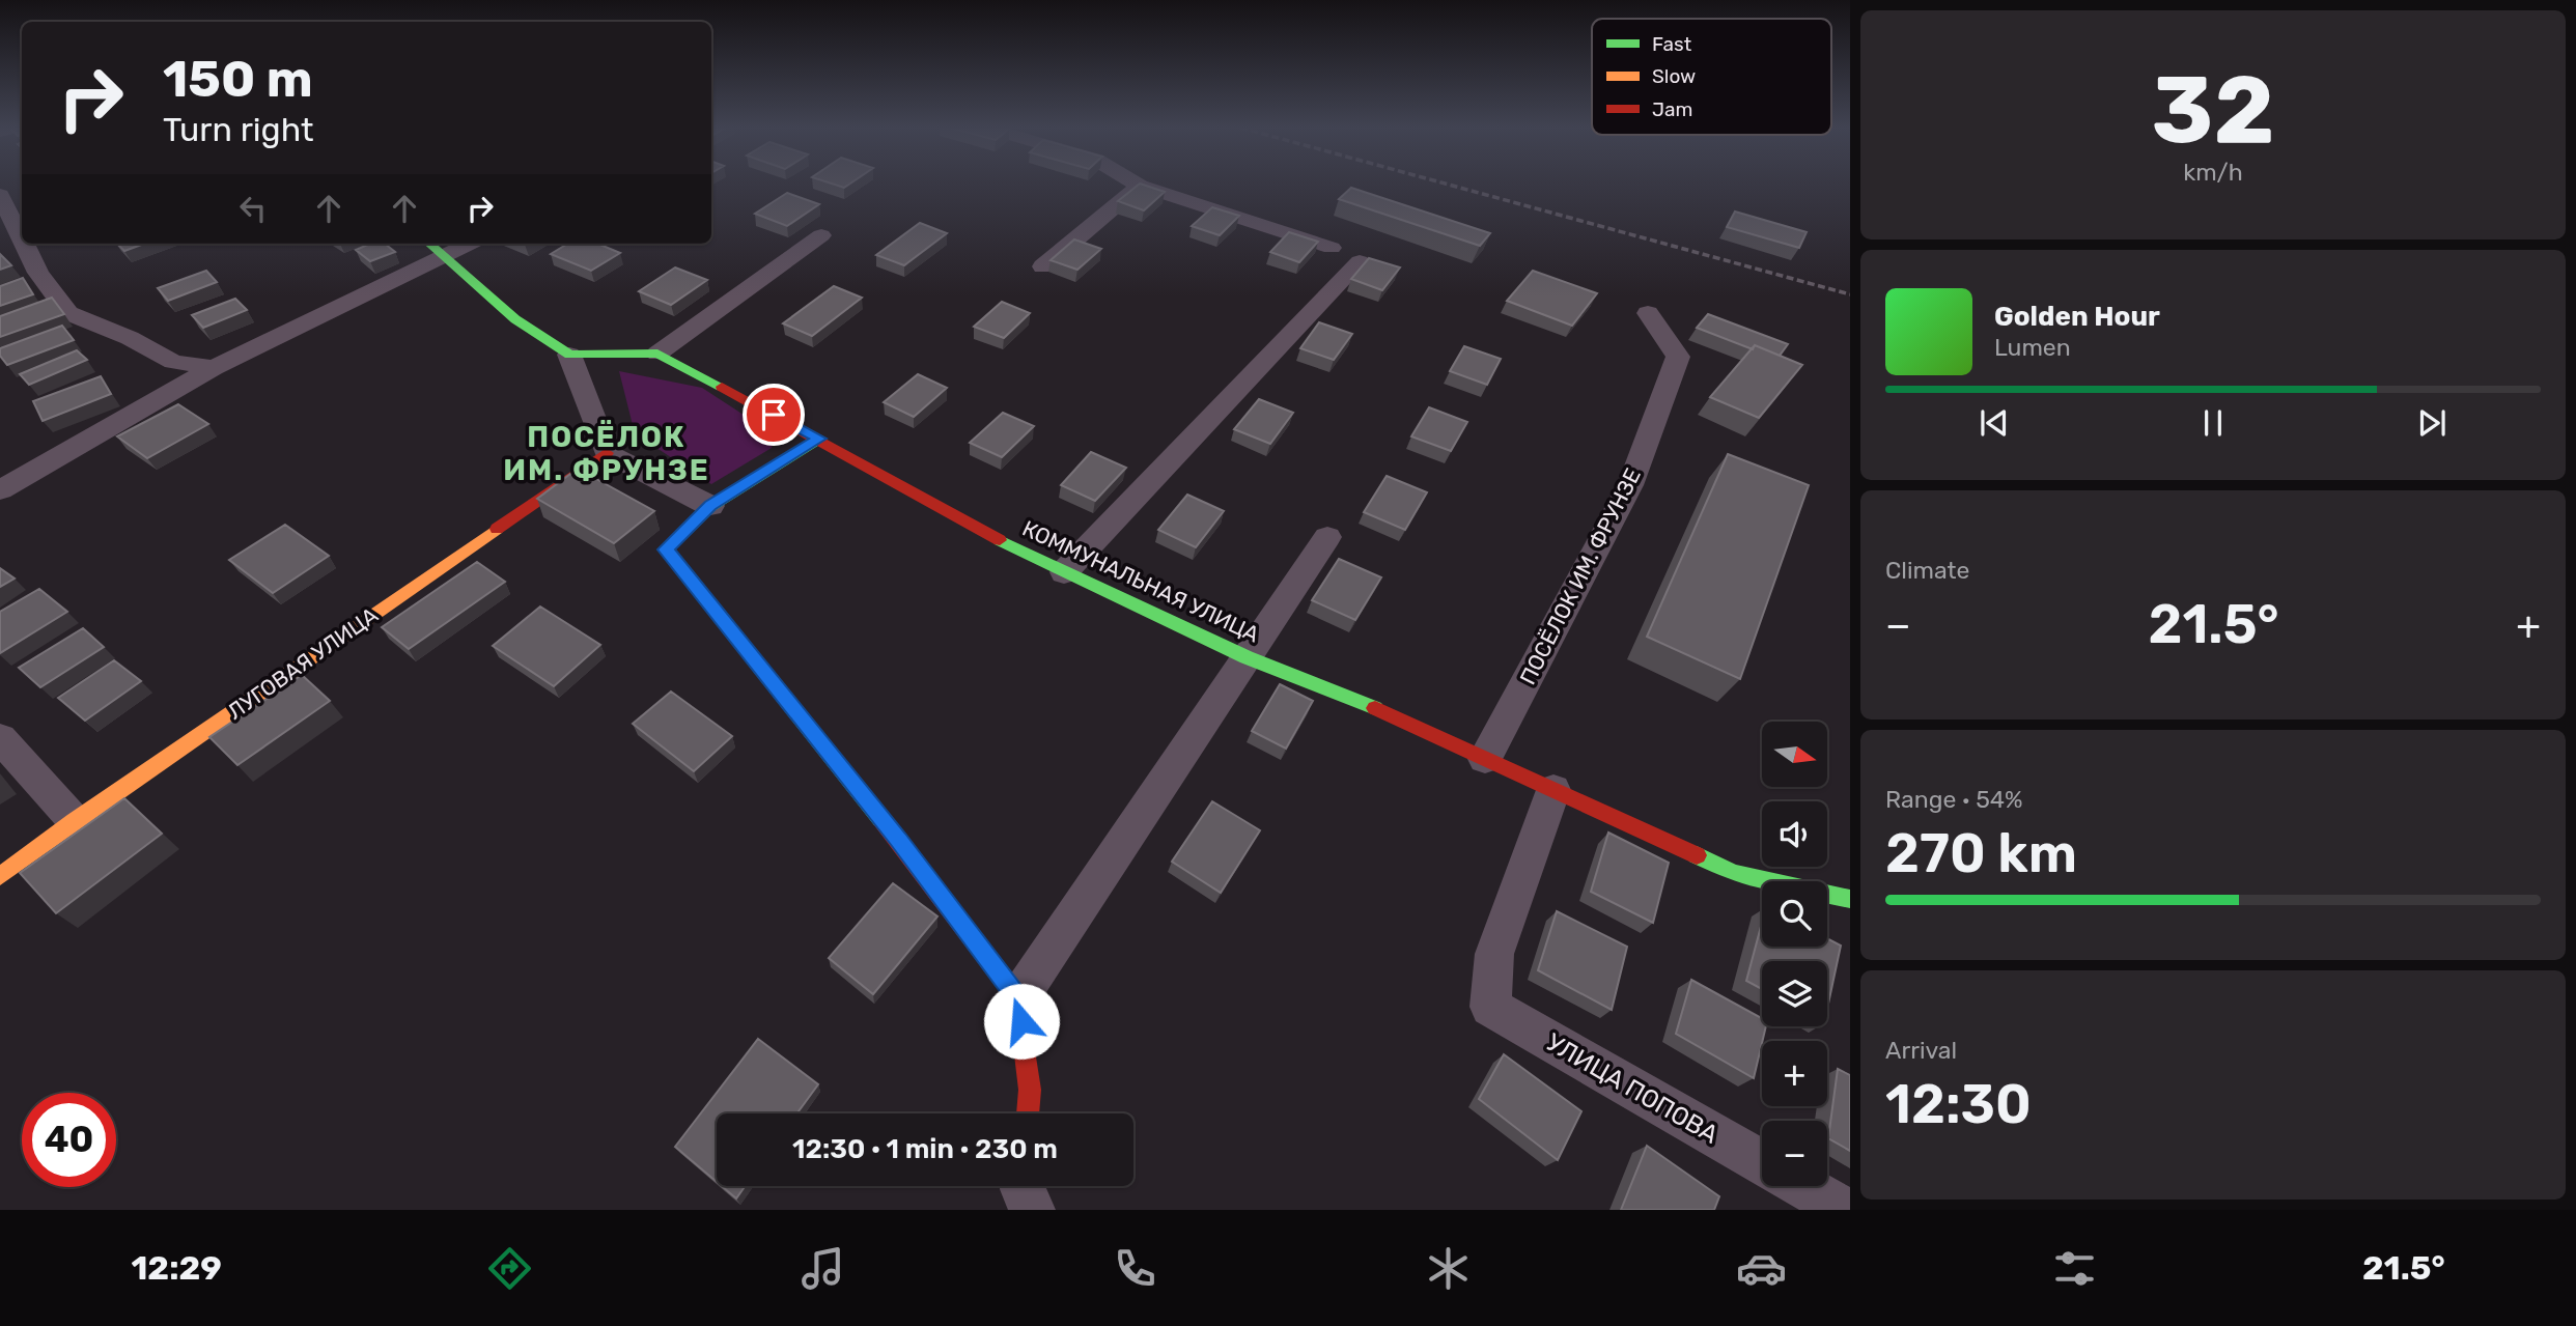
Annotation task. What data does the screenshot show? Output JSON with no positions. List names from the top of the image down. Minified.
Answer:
{"streets":{"street":["ПОСЁЛОК ИМ. ФРУНЗЕ","КОММУНАЛЬНАЯ УЛИЦА","ЛУГОВАЯ УЛИЦА","УЛИЦА ПОПОВА"]},"crossings":[["ПОСЁЛОК ИМ. ФРУНЗЕ","КОММУНАЛЬНАЯ УЛИЦА"],["КОММУНАЛЬНАЯ УЛИЦА","УЛИЦА ПОПОВА"]],"districts":["ПОСЁЛОК ИМ. ФРУНЗЕ"],"legend":["Fast","Slow","Jam"],"north":"right","page":{"tile":[["32","km/h"],"Climate",["Range · 54%","270 km"],["Arrival","12:30"]],"turn":["150 m","Turn right"],"song":["Golden Hour","Lumen"],"heat":["−","21.5°","+"],"map_buttons":["+","−"],"limit":"40","trip":"12:30 · 1 min · 230 m","tabs":["12:29","21.5°"]}}
